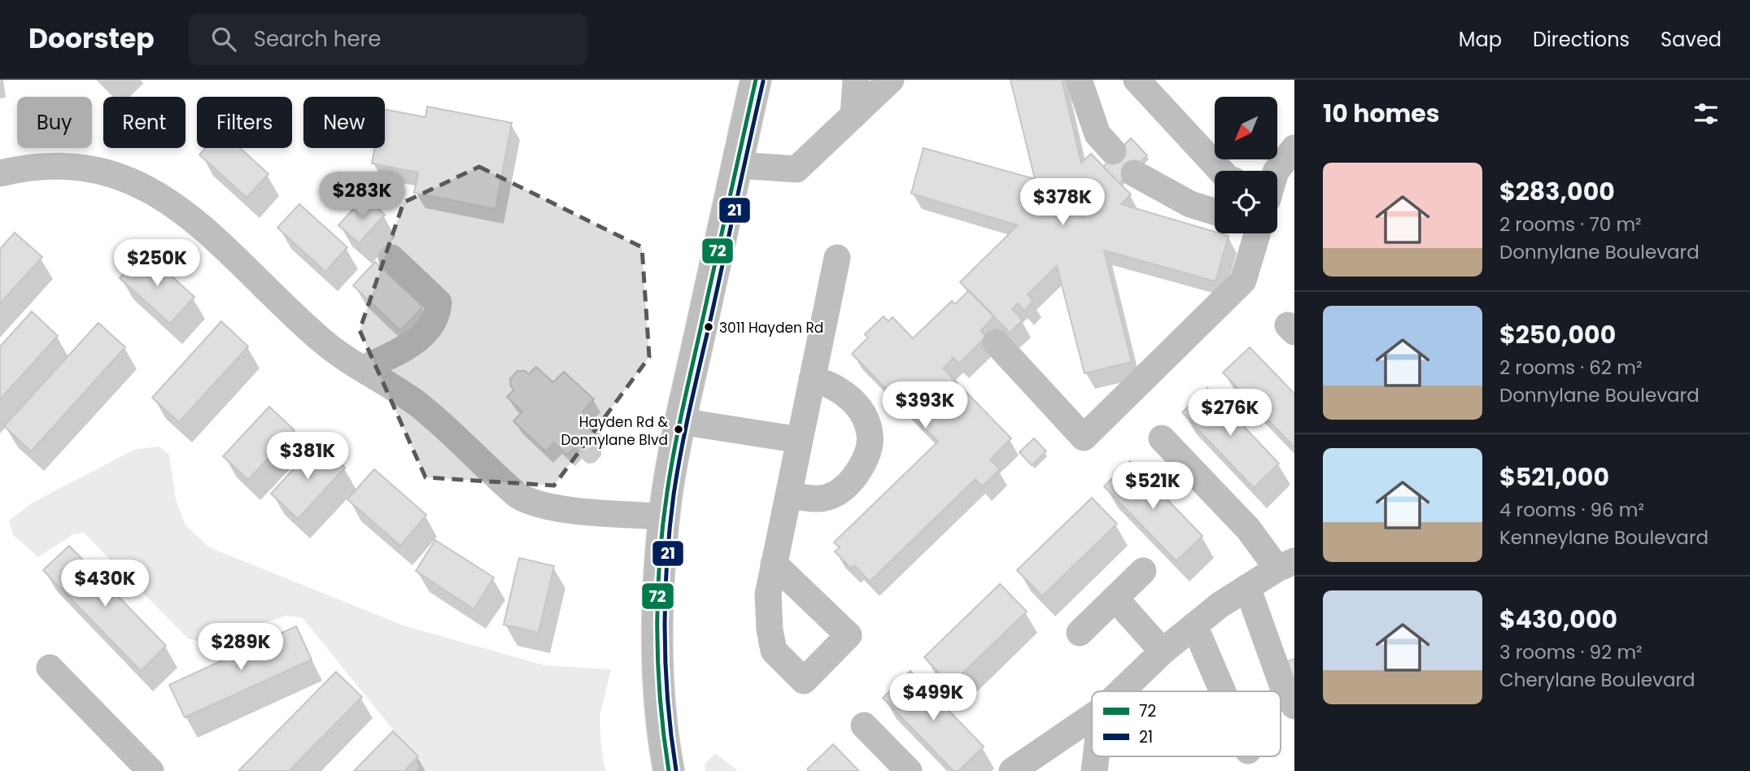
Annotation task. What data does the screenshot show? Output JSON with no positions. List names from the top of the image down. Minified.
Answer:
{"places":["3011 Hayden Rd","Hayden Rd & Donnylane Blvd"],"lines":["transit line 72","transit line 21"],"legend":["72","21"],"north":"bottom left","page":{"header":"Doorstep","search":"Search here","nav":["Map","Directions","Saved"],"heading":"10 homes","chip":["Buy","Rent","Filters","New"],"list":[{"name":"$283,000","note":"2 rooms · 70 m² · Donnylane Boulevard"},{"name":"$250,000","note":"2 rooms · 62 m² · Donnylane Boulevard"},{"name":"$521,000","note":"4 rooms · 96 m² · Kenneylane Boulevard"},{"name":"$430,000","note":"3 rooms · 92 m² · Cherylane Boulevard"}],"price":["$283K","$378K","$250K","$393K","$276K","$381K","$521K","$430K","$289K","$499K"]}}
